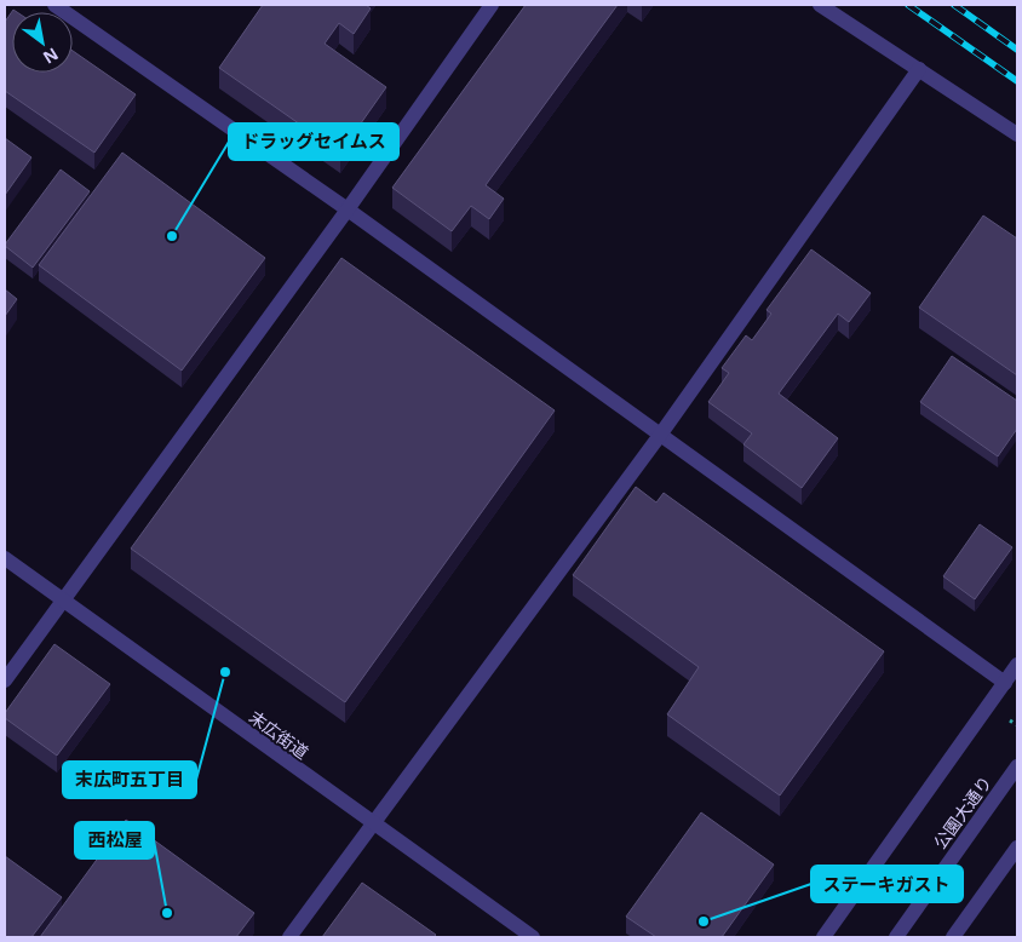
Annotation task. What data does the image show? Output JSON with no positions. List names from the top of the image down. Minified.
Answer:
{"streets":{"street":["末広街道","公園大通り"]},"places":["ドラッグセイムス","末広町五丁目","西松屋","ステーキガスト"],"north":"bottom right"}
